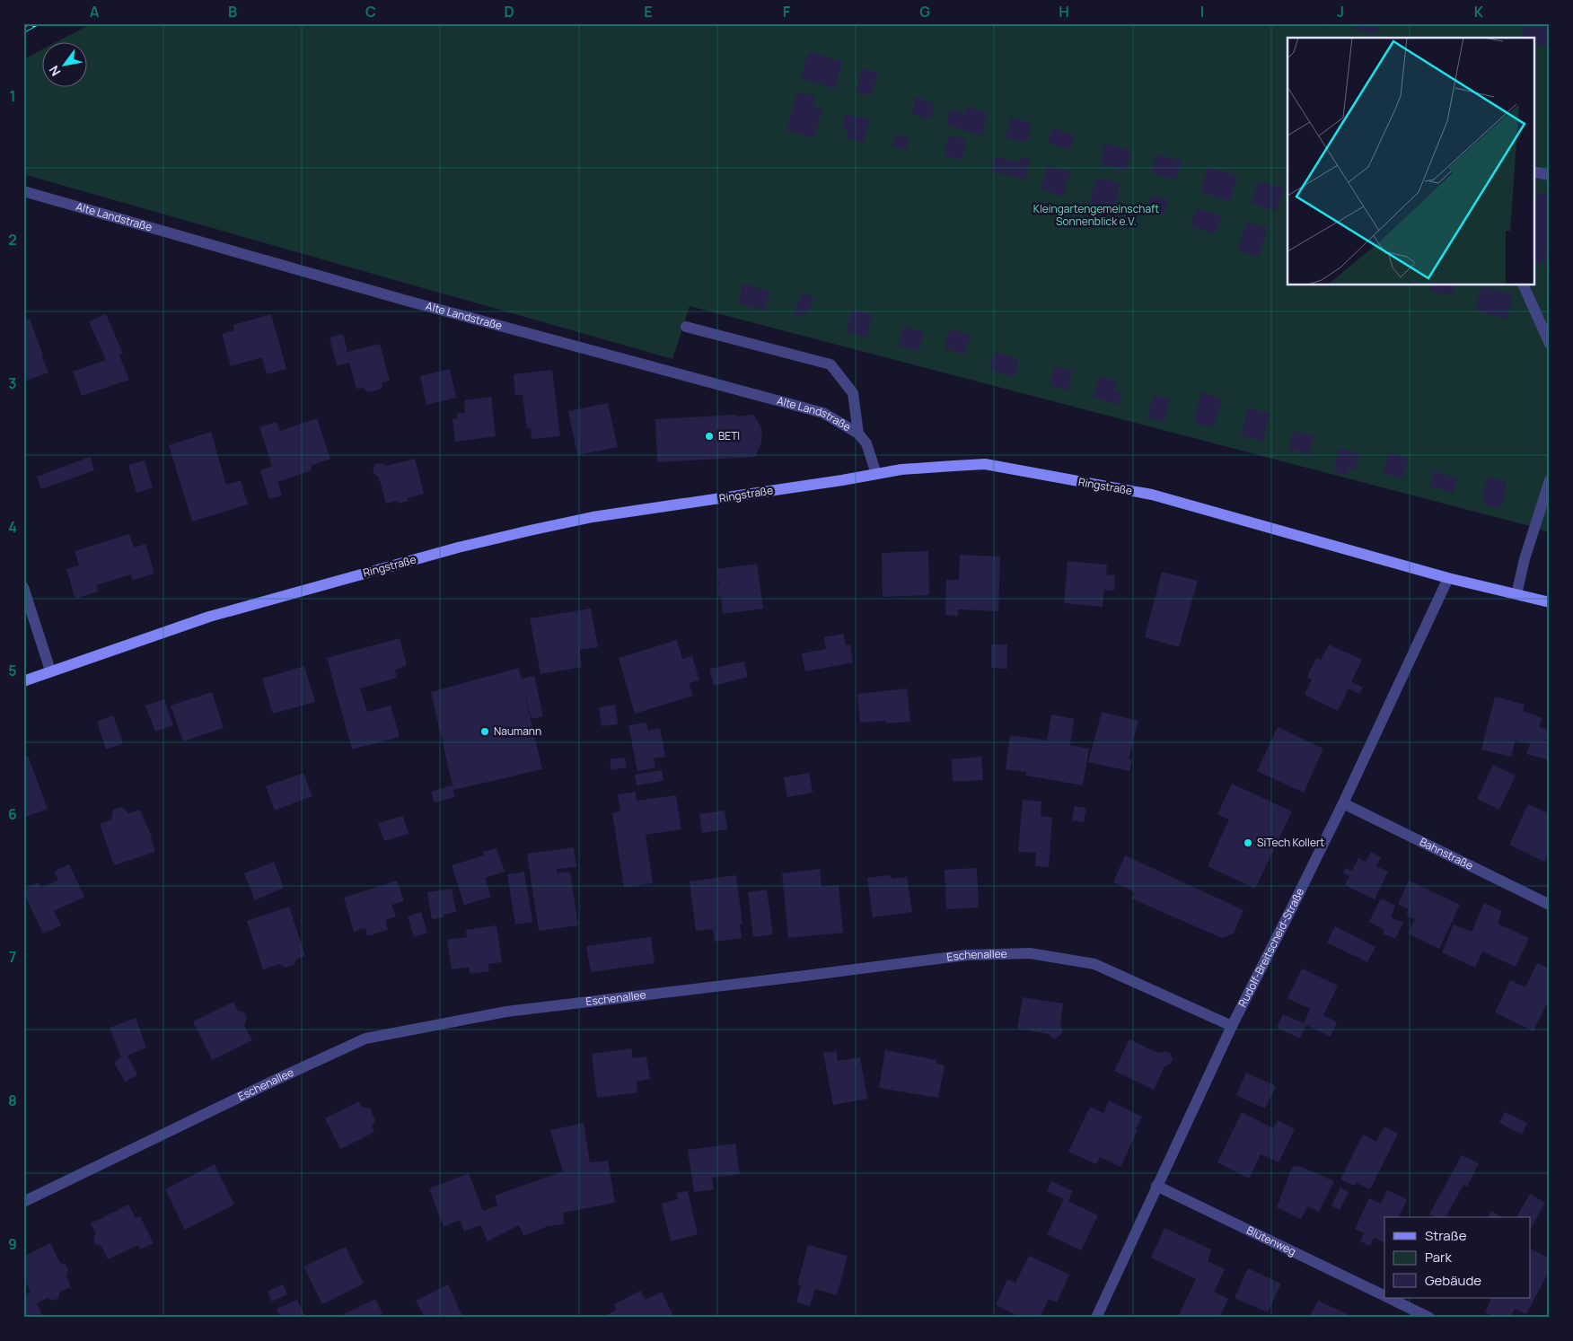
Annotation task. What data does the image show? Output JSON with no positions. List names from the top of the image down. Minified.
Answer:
{"streets":{"main road":["Ringstraße"],"street":["Alte Landstraße","Bahnstraße","Rudolf-Breitscheid-Straße","Eschenallee","Blütenweg"]},"crossings":[["Alte Landstraße","Ringstraße"],["Ringstraße","Rudolf-Breitscheid-Straße"],["Bahnstraße","Rudolf-Breitscheid-Straße"],["Rudolf-Breitscheid-Straße","Eschenallee"],["Rudolf-Breitscheid-Straße","Blütenweg"]],"parks":["Kleingartengemeinschaft Sonnenblick e.V."],"places":["BETI","Naumann","SiTech Kollert"],"legend":["Straße","Park","Gebäude"],"north":"bottom left","grid":{"columns":["A","B","C","D","E","F","G","H","I","J","K"],"rows":["1","2","3","4","5","6","7","8","9"]}}
